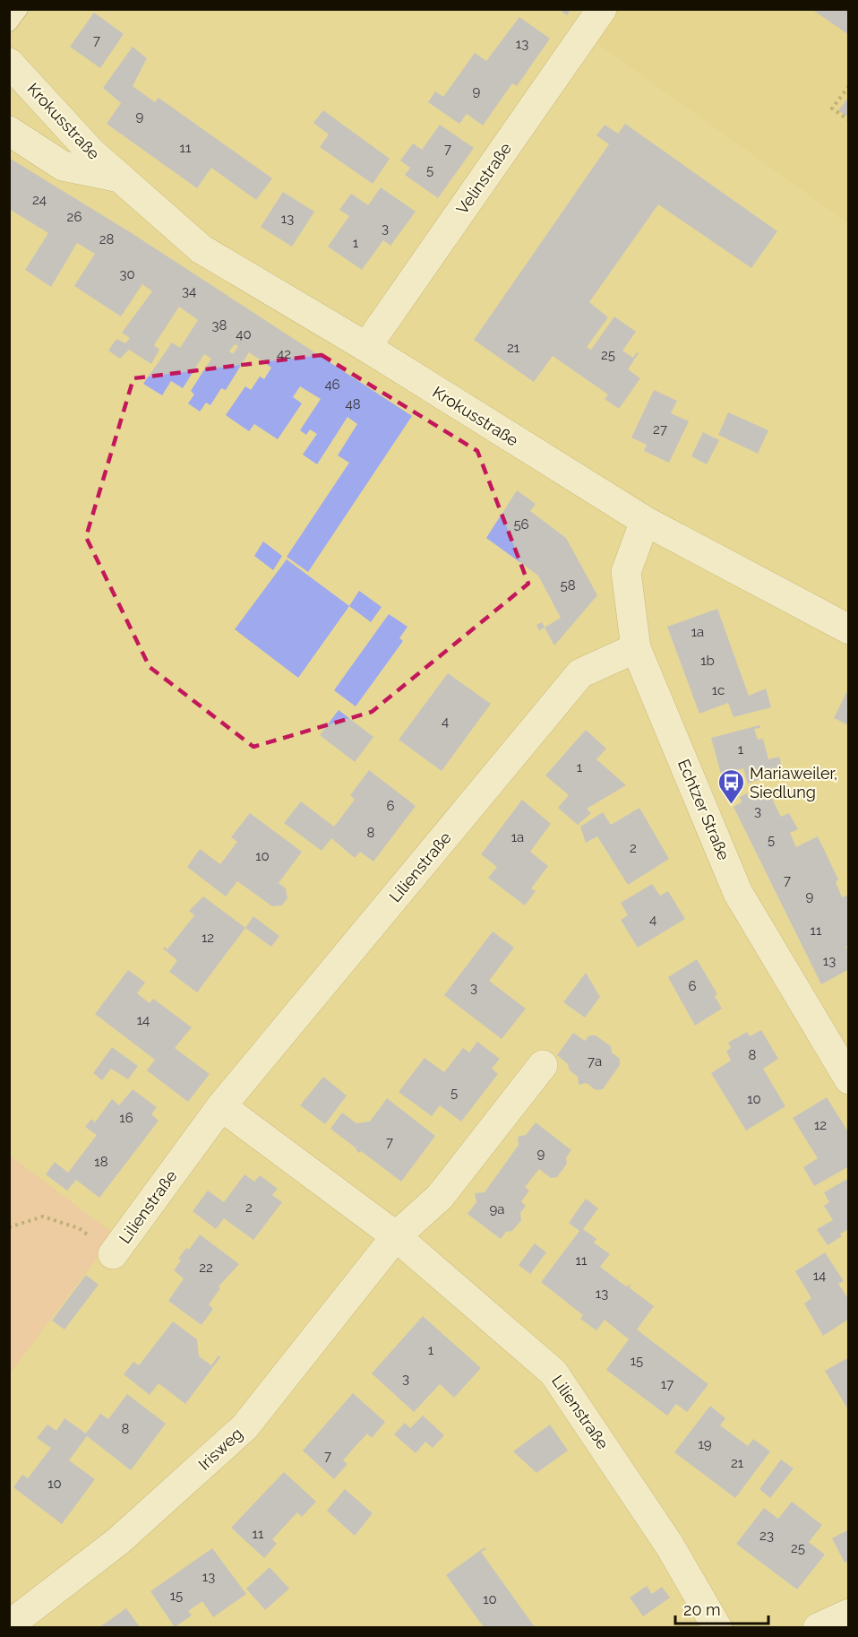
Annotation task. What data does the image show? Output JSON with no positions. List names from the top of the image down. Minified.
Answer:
{"streets":{"street":["Krokusstraße","Velinstraße","Echtzer Straße","Lilienstraße","Irisweg"]},"crossings":[["Krokusstraße","Velinstraße"],["Krokusstraße","Echtzer Straße"],["Echtzer Straße","Lilienstraße"],["Lilienstraße","Irisweg"]],"places":{"bus stop":["Mariaweiler, Siedlung"]},"house_numbers":["7","13","9","9","11","7","5","24","26","13","3","28","1","30","34","38","40","21","42","25","46","48","27","56","58","1a","1b","1c","4","1","1","6","3","8","1a","5","2","10","7","9","4","11","12","13","6","3","14","8","7a","5","10","16","12","7","9","18","2","9a","11","22","14","13","1","15","3","17","8","19","7","21","10","11","23","25","13","15","10"],"scale_bar":"20 m"}
